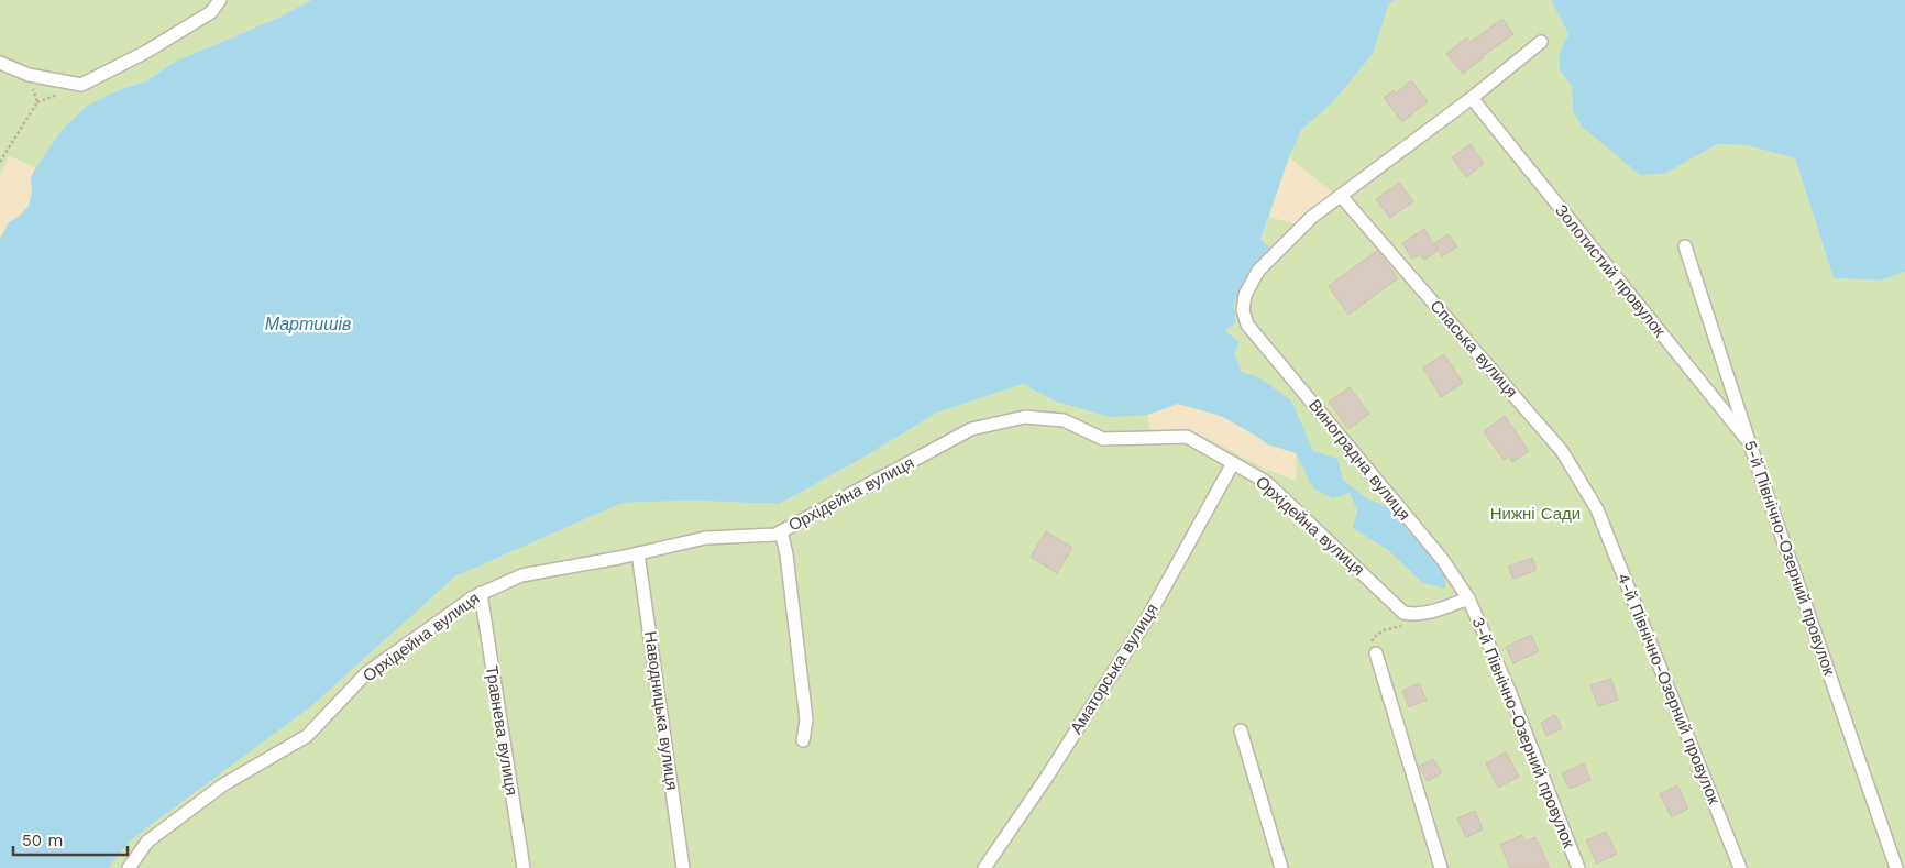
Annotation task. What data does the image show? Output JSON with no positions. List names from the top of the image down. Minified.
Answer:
{"streets":{"street":["Золотистий провулок","Спаська вулиця","Виноградна вулиця","Орхідейна вулиця","5-й Північно-Озерний провулок","Аматорська вулиця","4-й Північно-Озерний провулок","Наводницька вулиця","Травнева вулиця","3-й Північно-Озерний провулок"]},"crossings":[["Золотистий провулок","5-й Північно-Озерний провулок"],["Спаська вулиця","Виноградна вулиця"],["Спаська вулиця","4-й Північно-Озерний провулок"],["Виноградна вулиця","3-й Північно-Озерний провулок"],["Орхідейна вулиця","Аматорська вулиця"],["Орхідейна вулиця","Наводницька вулиця"],["Орхідейна вулиця","Травнева вулиця"]],"water":["Мартишів"],"parks":["Нижні Сади"],"scale_bar":"50 m"}
